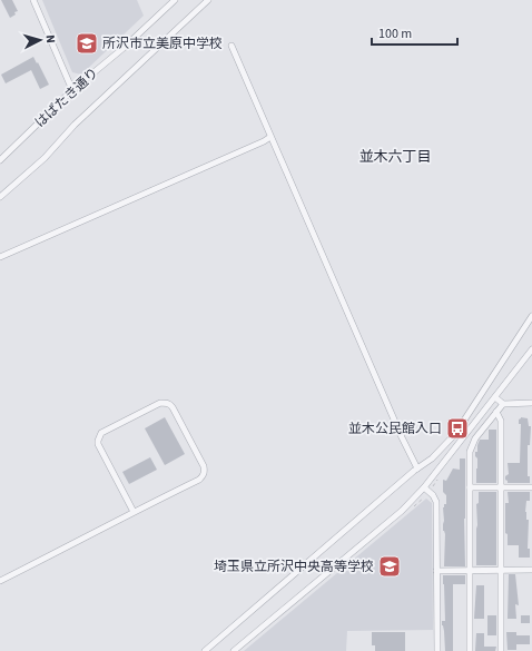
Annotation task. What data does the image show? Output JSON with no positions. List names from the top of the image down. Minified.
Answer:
{"streets":{"street":["はばたき通り"]},"districts":["並木六丁目"],"places":{"school or university":["所沢市立美原中学校","埼玉県立所沢中央高等学校"],"bus stop":["並木公民館入口"]},"scale_bar":"100 m","north":"right"}
